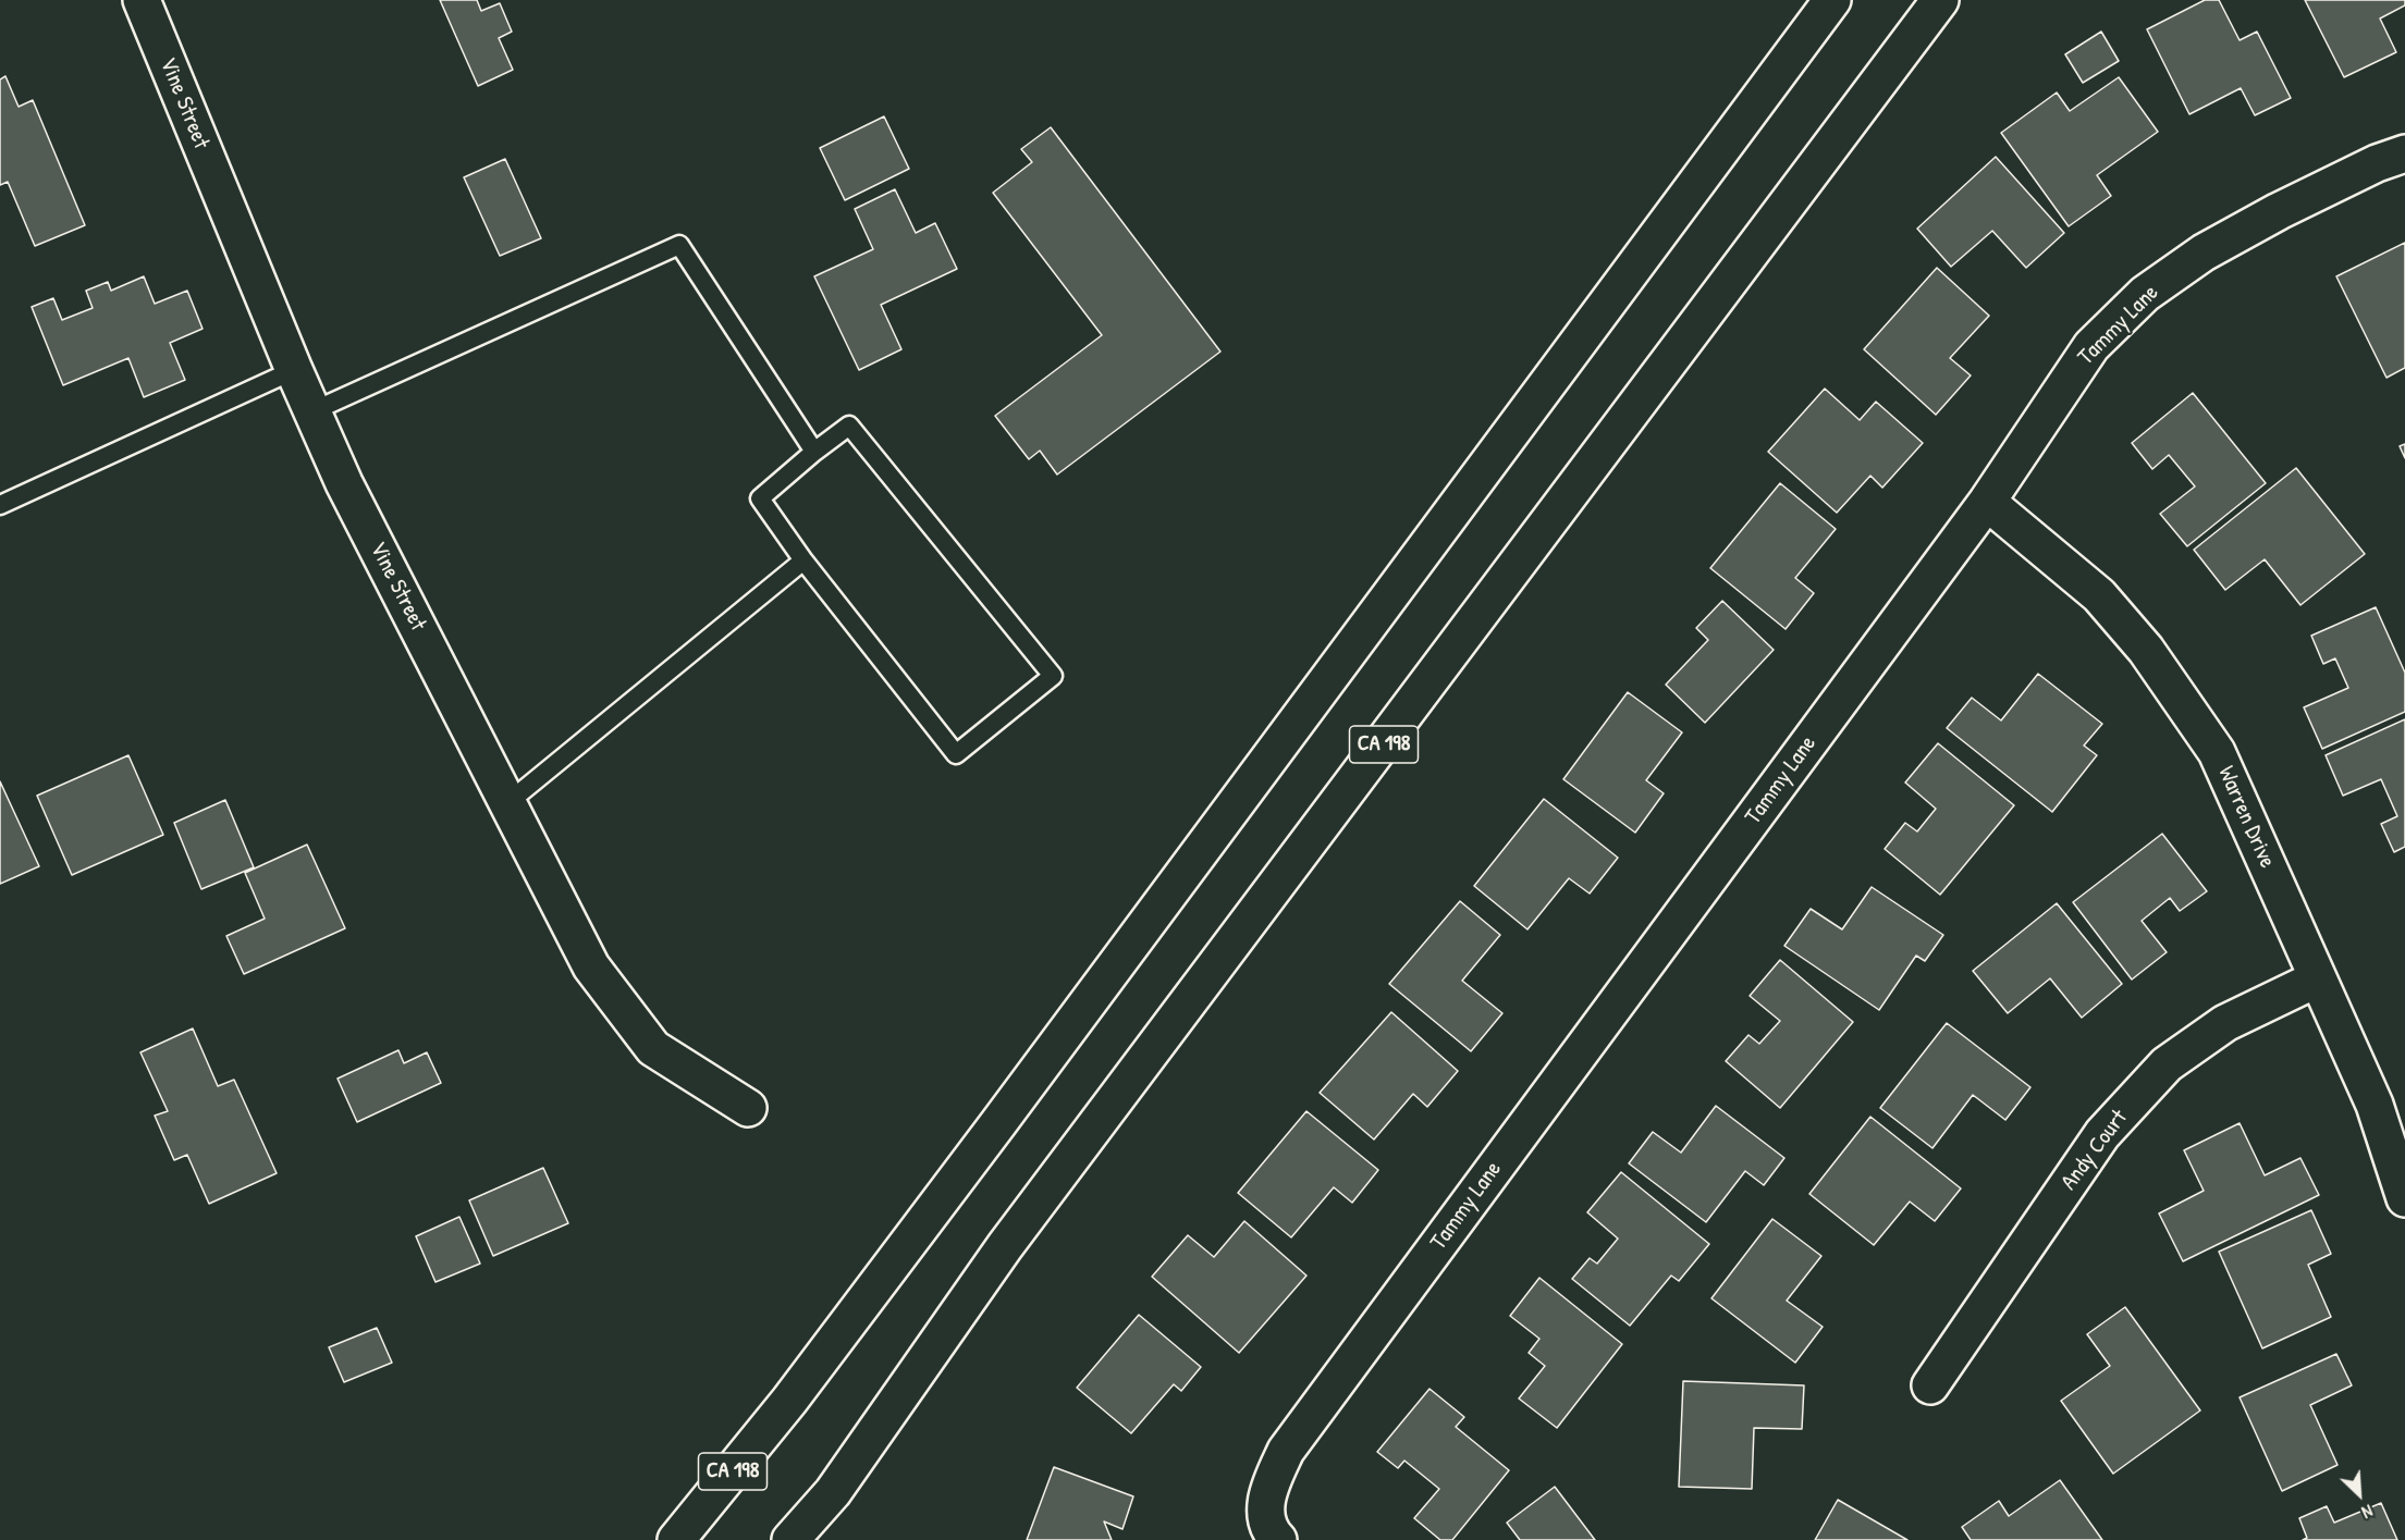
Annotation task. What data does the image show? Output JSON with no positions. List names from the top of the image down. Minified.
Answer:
{"streets":{"main road":["Vine Street","Tammy Lane","CA 198","Warren Drive","Andy Court"]},"crossings":[["Tammy Lane","Warren Drive"],["Warren Drive","Andy Court"]],"north":"bottom right"}
